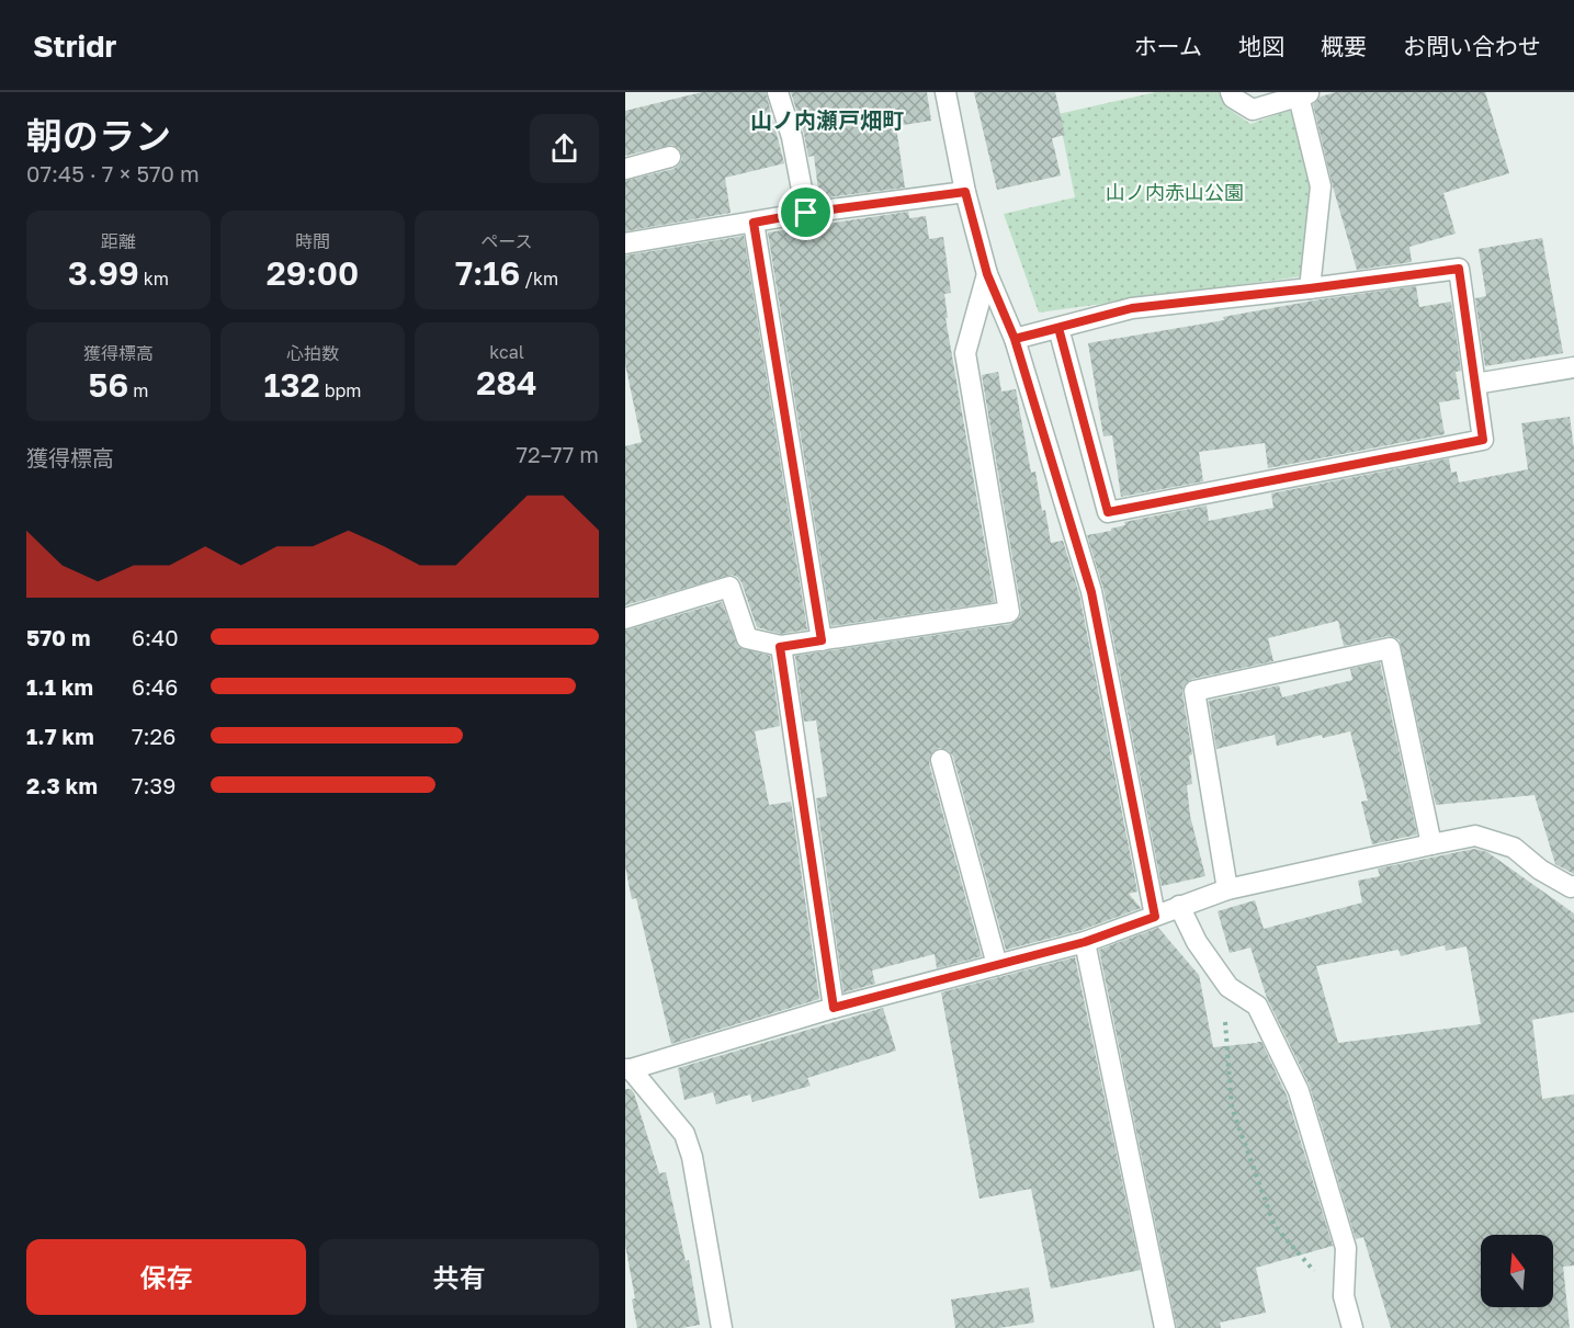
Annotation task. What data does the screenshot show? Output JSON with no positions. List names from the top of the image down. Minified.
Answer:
{"districts":["山ノ内瀬戸畑町"],"parks":["山ノ内赤山公園"],"north":"top","page":{"header":"Stridr","nav":["ホーム","地図","概要","お問い合わせ"],"heading":["朝のラン","07:45 · 7 × 570 m"],"stats":[["距離","3.99 km"],["時間","29:00"],["ペース","7:16 /km"],["獲得標高","56 m"],["心拍数","132 bpm"],["kcal","284"]],"chart":["獲得標高","72–77 m"],"list":[{"name":"570 m","note":"6:40"},{"name":"1.1 km","note":"6:46"},{"name":"1.7 km","note":"7:26"},{"name":"2.3 km","note":"7:39"}],"buttons":["保存","共有"]}}
